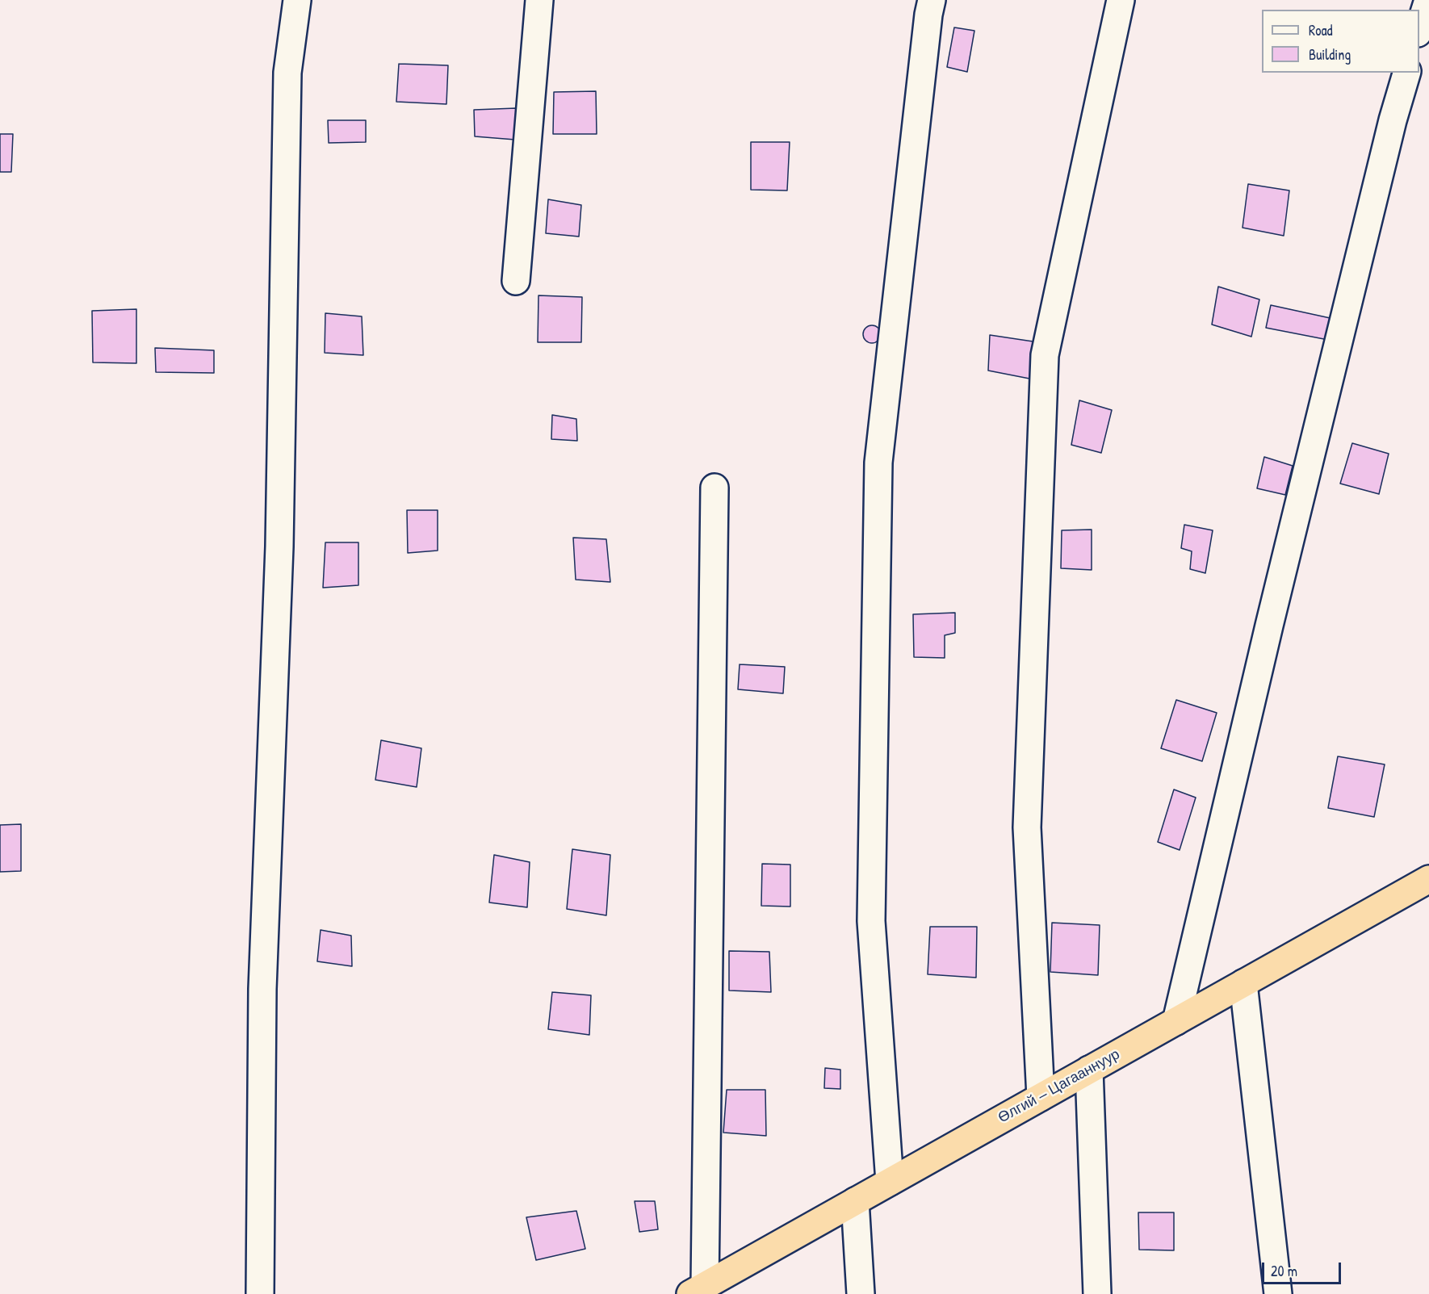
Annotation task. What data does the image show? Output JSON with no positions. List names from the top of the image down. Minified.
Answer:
{"streets":{"highway":["Өлгий — Цагааннуур"]},"legend":["Road","Building"],"scale_bar":"20 m"}
